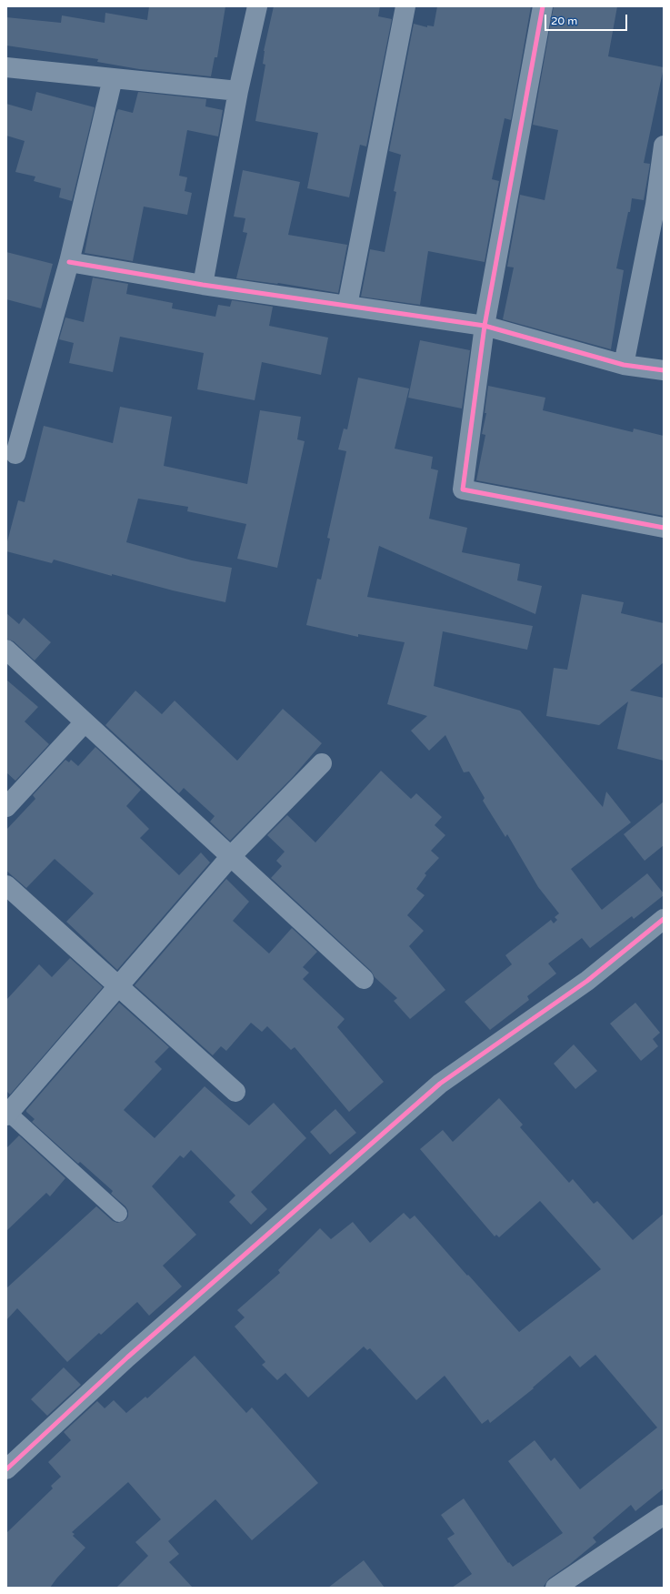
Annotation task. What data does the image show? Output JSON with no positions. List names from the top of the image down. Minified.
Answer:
{"scale_bar":"20 m"}
